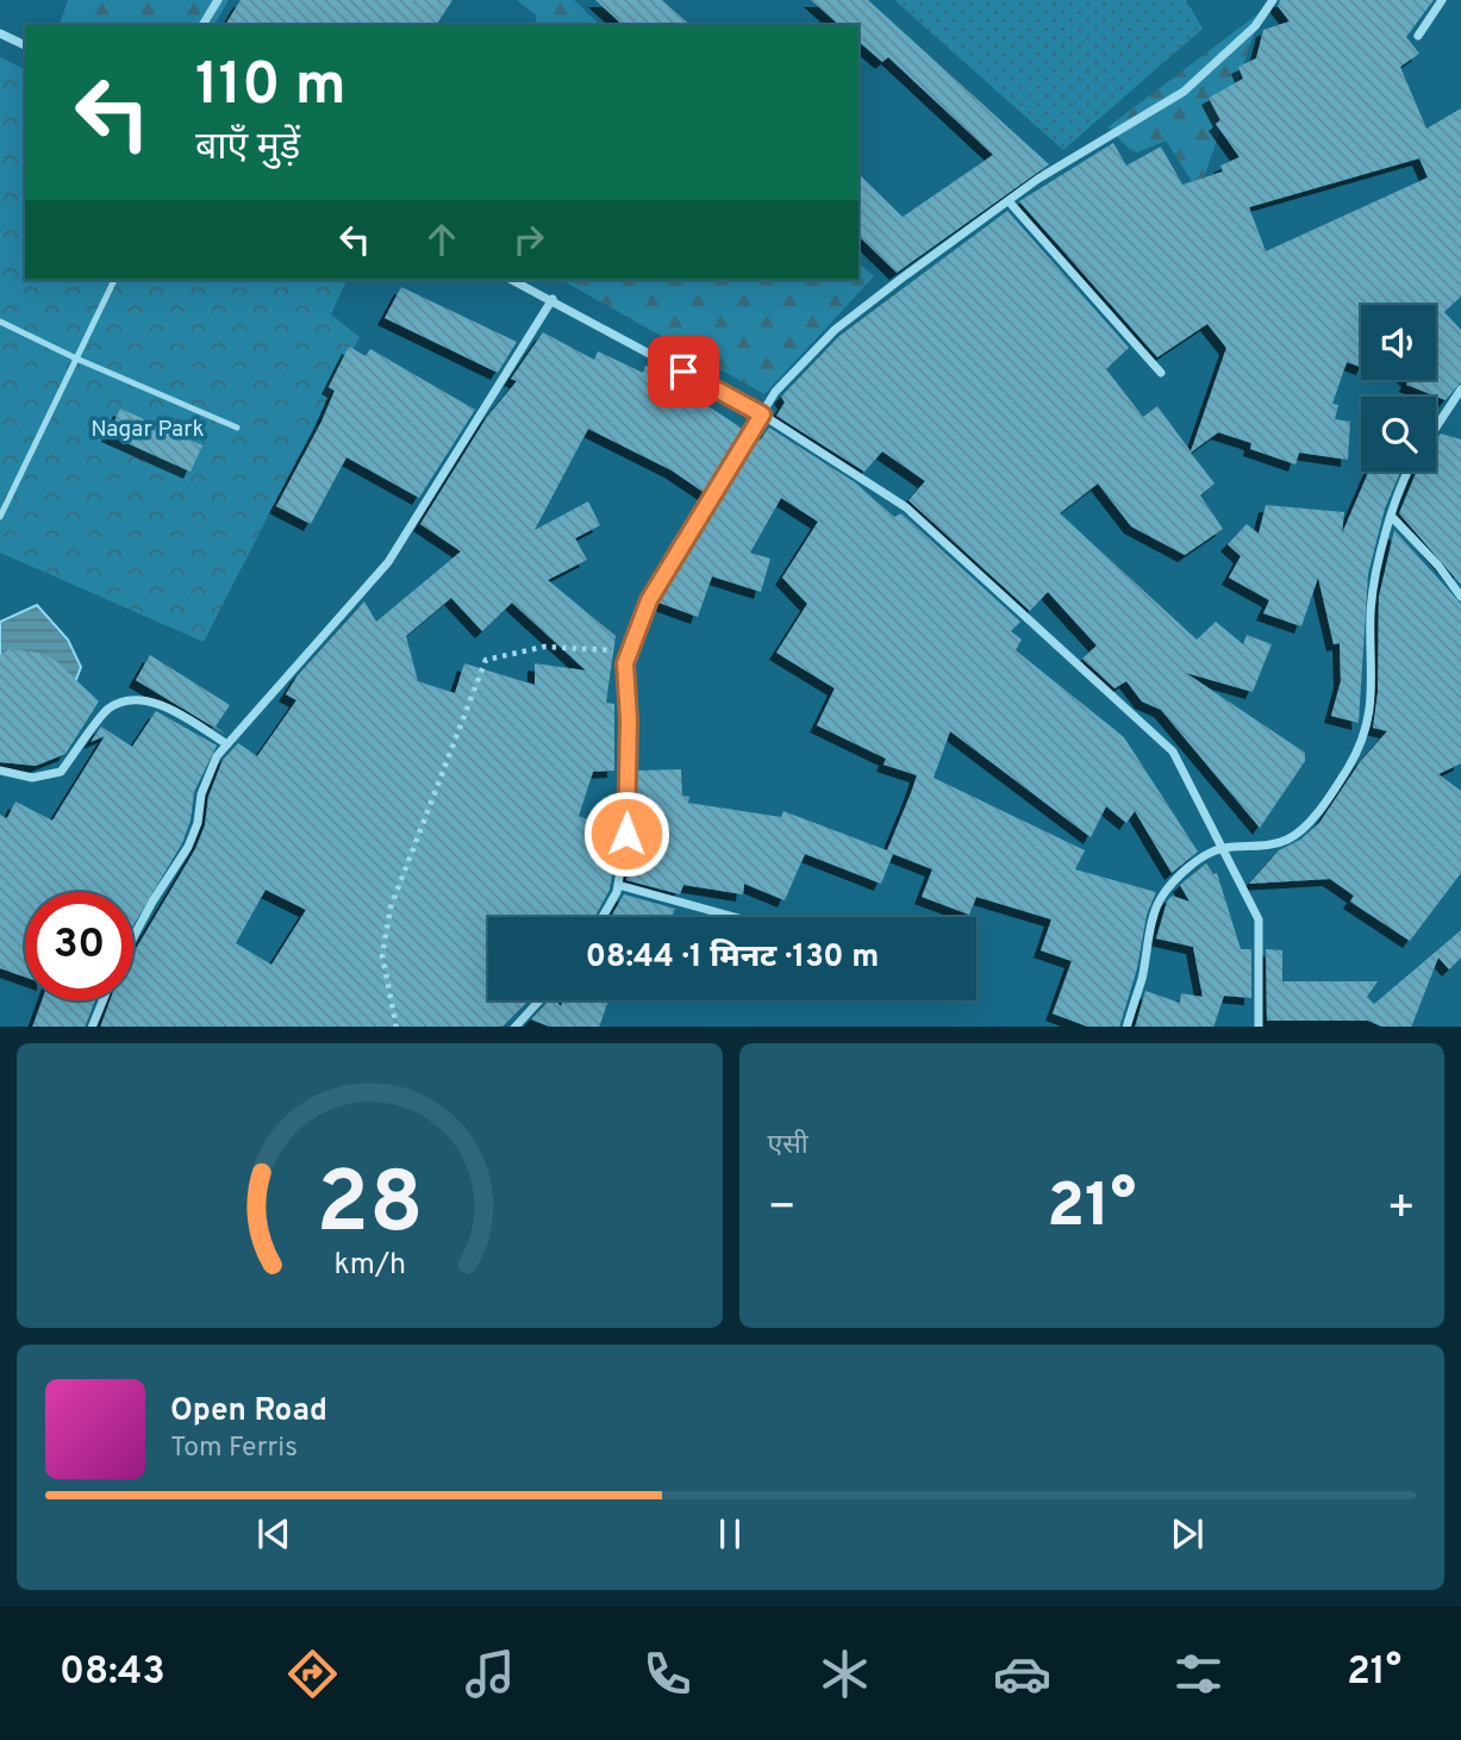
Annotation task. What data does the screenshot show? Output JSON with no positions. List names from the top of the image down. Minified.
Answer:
{"parks":["Nagar Park"],"page":{"turn":["110 m","बाएँ मुड़ें"],"limit":"30","trip":"08:44 · 1 मिनट · 130 m","tile":"एसी","heat":["−","21°","+"],"song":["Open Road","Tom Ferris"],"tabs":["08:43","21°"],"gauge":["28","km/h"]}}
